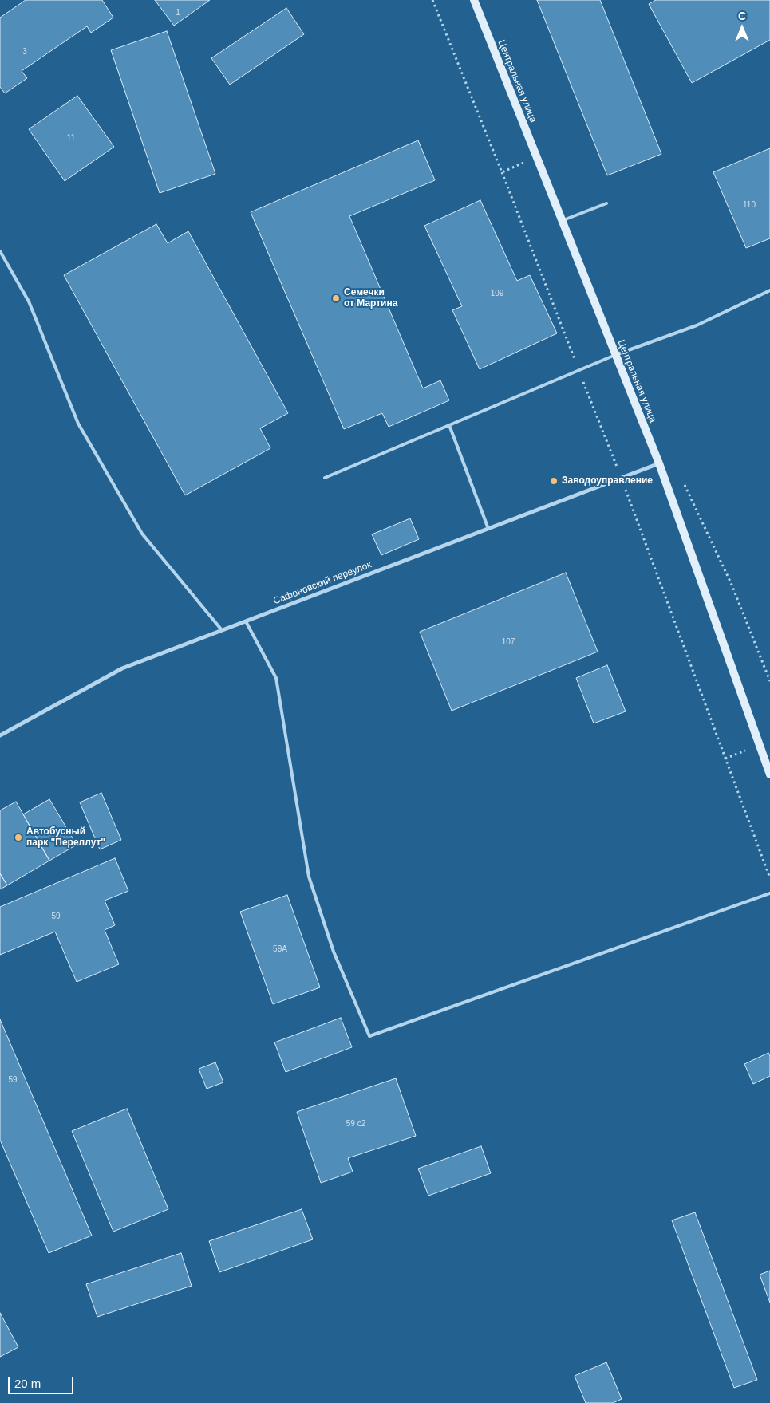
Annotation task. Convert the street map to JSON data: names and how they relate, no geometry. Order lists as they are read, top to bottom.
{
  "streets": {
    "main road": ["Центральная улица"],
    "street": ["Сафоновский переулок"]
  },
  "crossings": [
    ["Центральная улица", "Сафоновский переулок"]
  ],
  "places": ["Семечки от Мартина", "Заводоуправление", "Автобусный парк \"Переллут\""],
  "house_numbers": [
    "1",
    "3",
    "11",
    "110",
    "109",
    "107",
    "59",
    "59А",
    "59",
    "59 с2"
  ],
  "scale_bar": "20 m",
  "north": "top"
}
